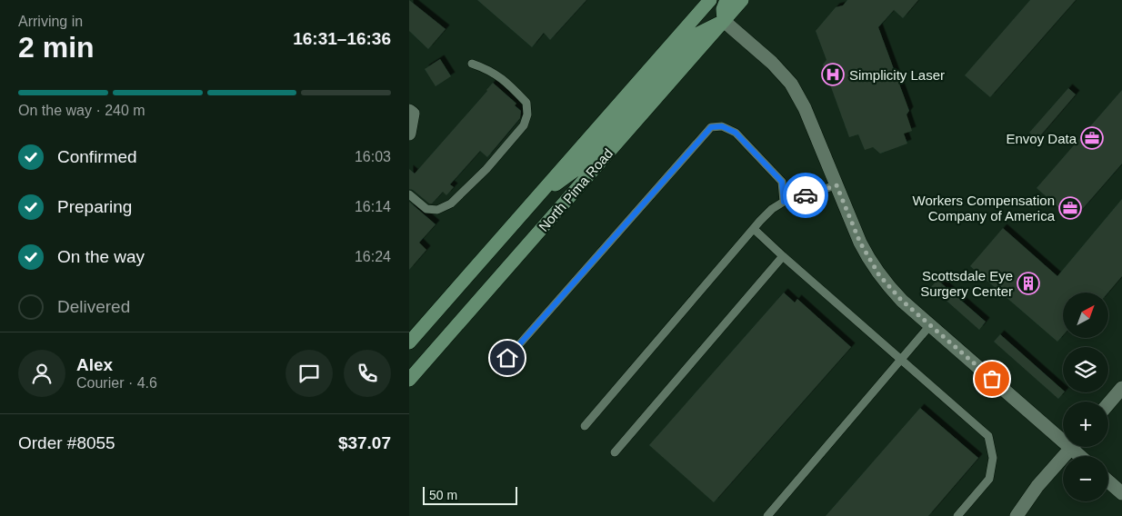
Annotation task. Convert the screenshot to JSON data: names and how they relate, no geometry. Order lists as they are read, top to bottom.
{
  "streets": {
    "main road": ["North Pima Road"]
  },
  "places": {
    "hospital": ["Simplicity Laser"],
    "office": ["Envoy Data", "Workers Compensation Company of America"],
    "building": ["Scottsdale Eye Surgery Center"]
  },
  "scale_bar": "50 m",
  "north": "top right",
  "page": {
    "heading": ["2 min", "Arriving in", "16:31–16:36"],
    "panel": [
      "Alex",
      "Courier · 4.6",
      "Order #8055",
      "$37.07"
    ],
    "bar": "On the way · 240 m",
    "list": [
      ["Confirmed", "16:03"],
      ["Preparing", "16:14"],
      ["On the way", "16:24"],
      "Delivered"
    ],
    "map_buttons": ["+", "−"],
    "scale": "50 m"
  }
}
